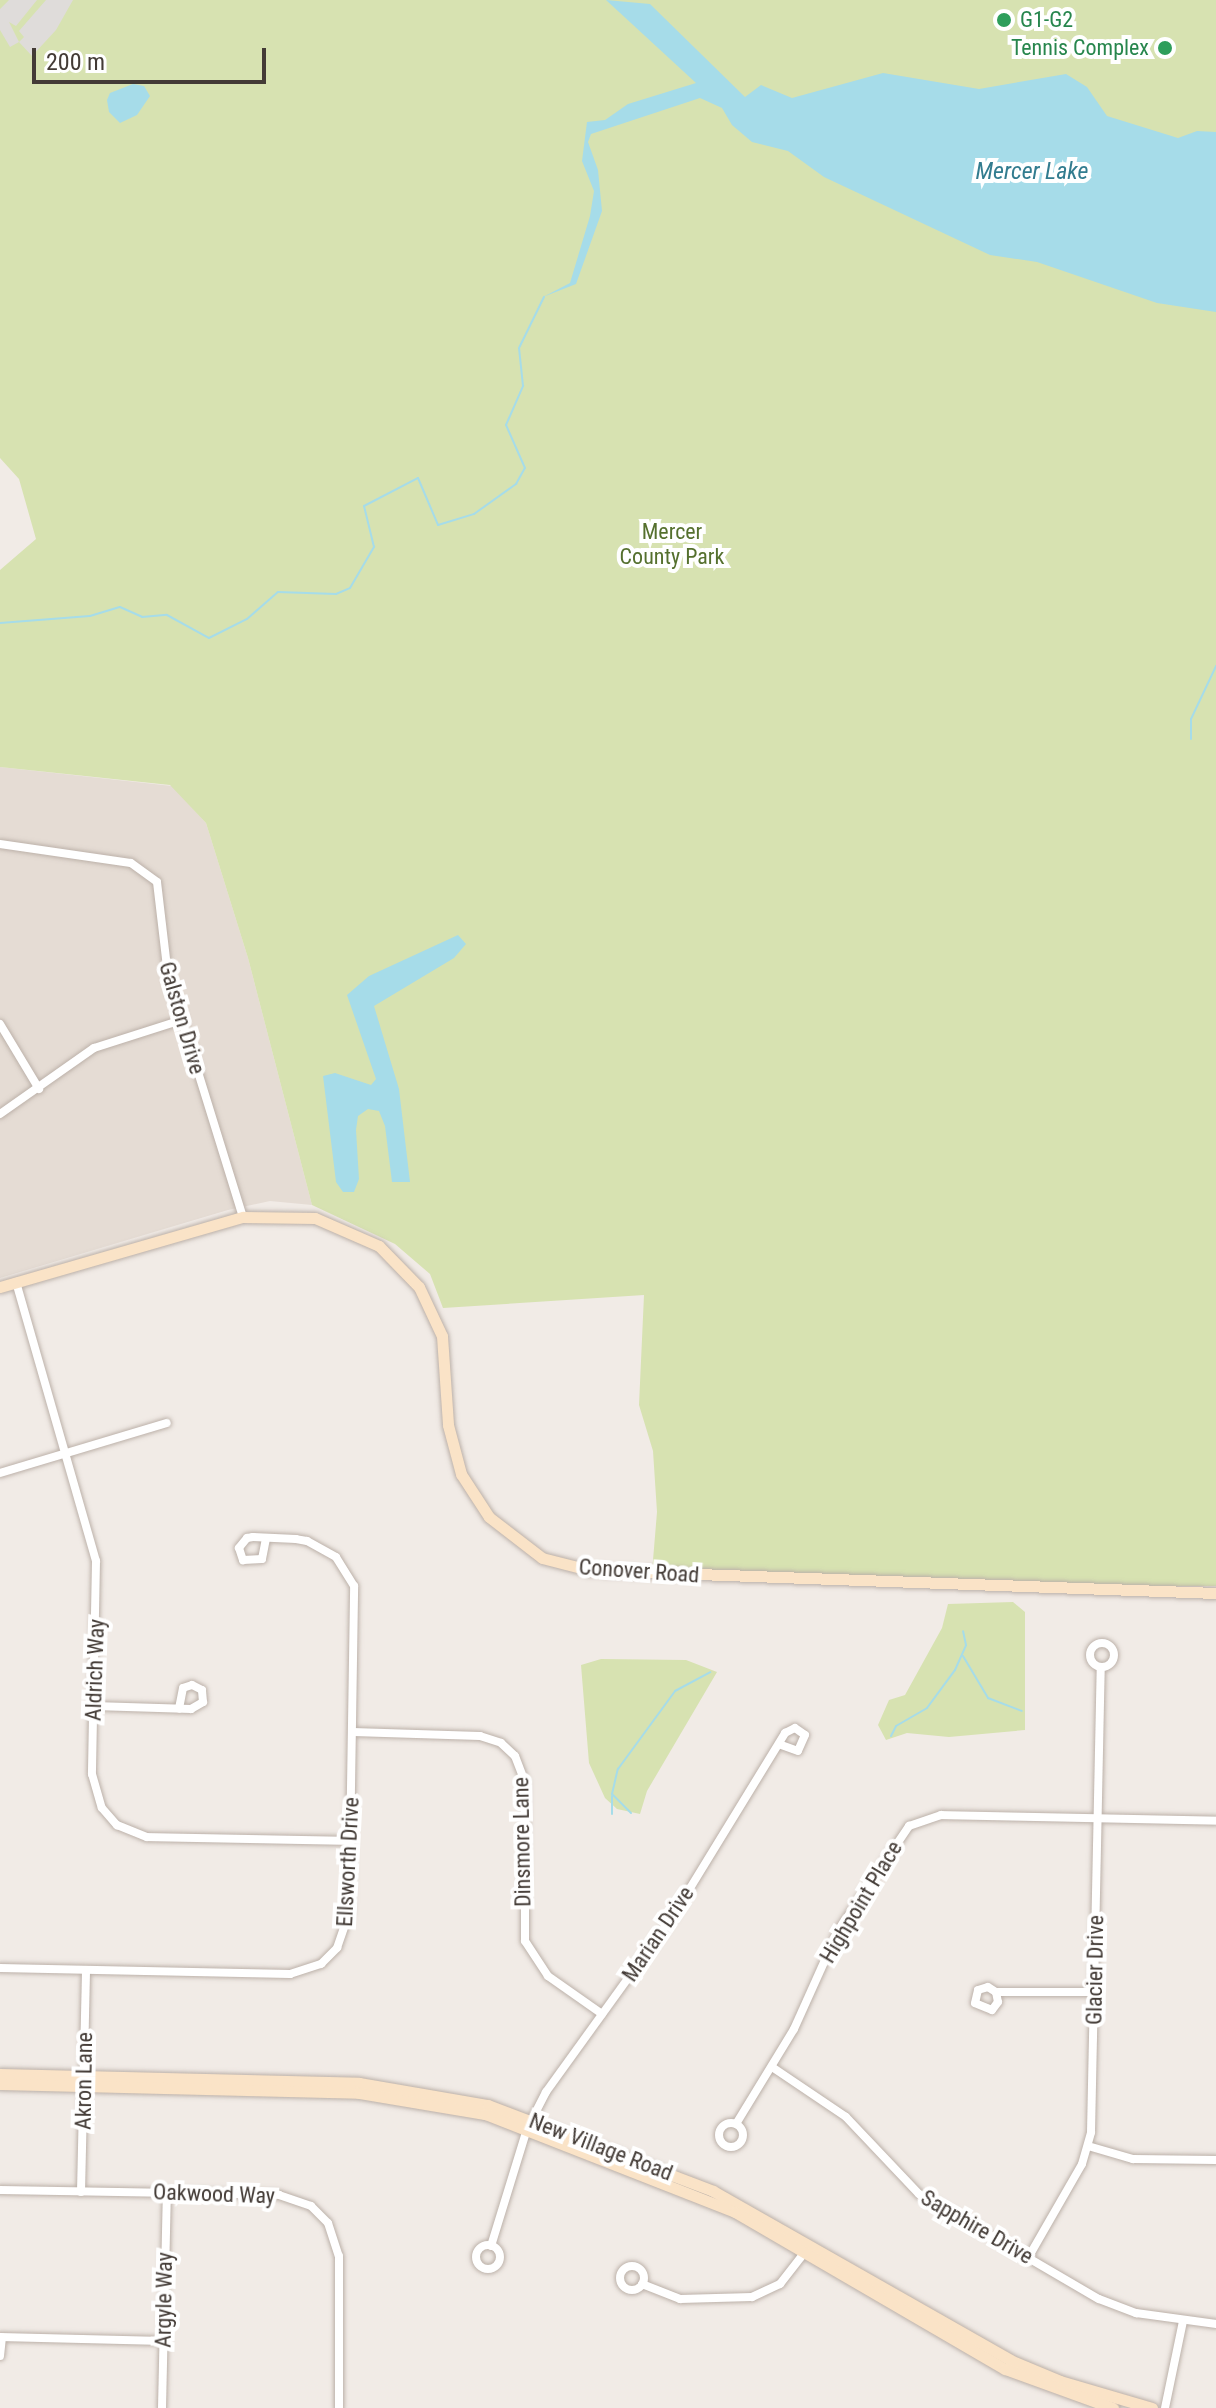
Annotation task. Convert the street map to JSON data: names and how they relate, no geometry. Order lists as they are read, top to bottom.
{
  "streets": {
    "main road": ["Conover Road", "New Village Road"],
    "street": [
      "Galston Drive",
      "Aldrich Way",
      "Dinsmore Lane",
      "Ellsworth Drive",
      "Highpoint Place",
      "Marian Drive",
      "Glacier Drive",
      "Akron Lane",
      "Oakwood Way",
      "Sapphire Drive",
      "Argyle Way"
    ]
  },
  "crossings": [
    ["Galston Drive", "Conover Road"],
    ["Conover Road", "Aldrich Way"],
    ["Aldrich Way", "Ellsworth Drive"],
    ["Dinsmore Lane", "Ellsworth Drive"],
    ["Dinsmore Lane", "Marian Drive"],
    ["Ellsworth Drive", "Akron Lane"],
    ["Highpoint Place", "Glacier Drive"],
    ["Highpoint Place", "Sapphire Drive"],
    ["Marian Drive", "New Village Road"],
    ["Glacier Drive", "Sapphire Drive"],
    ["Akron Lane", "New Village Road"],
    ["Akron Lane", "Oakwood Way"],
    ["Oakwood Way", "Argyle Way"]
  ],
  "water": ["Mercer Lake"],
  "parks": ["Mercer County Park"],
  "places": ["G1-G2", "Tennis Complex"],
  "scale_bar": "200 m"
}
